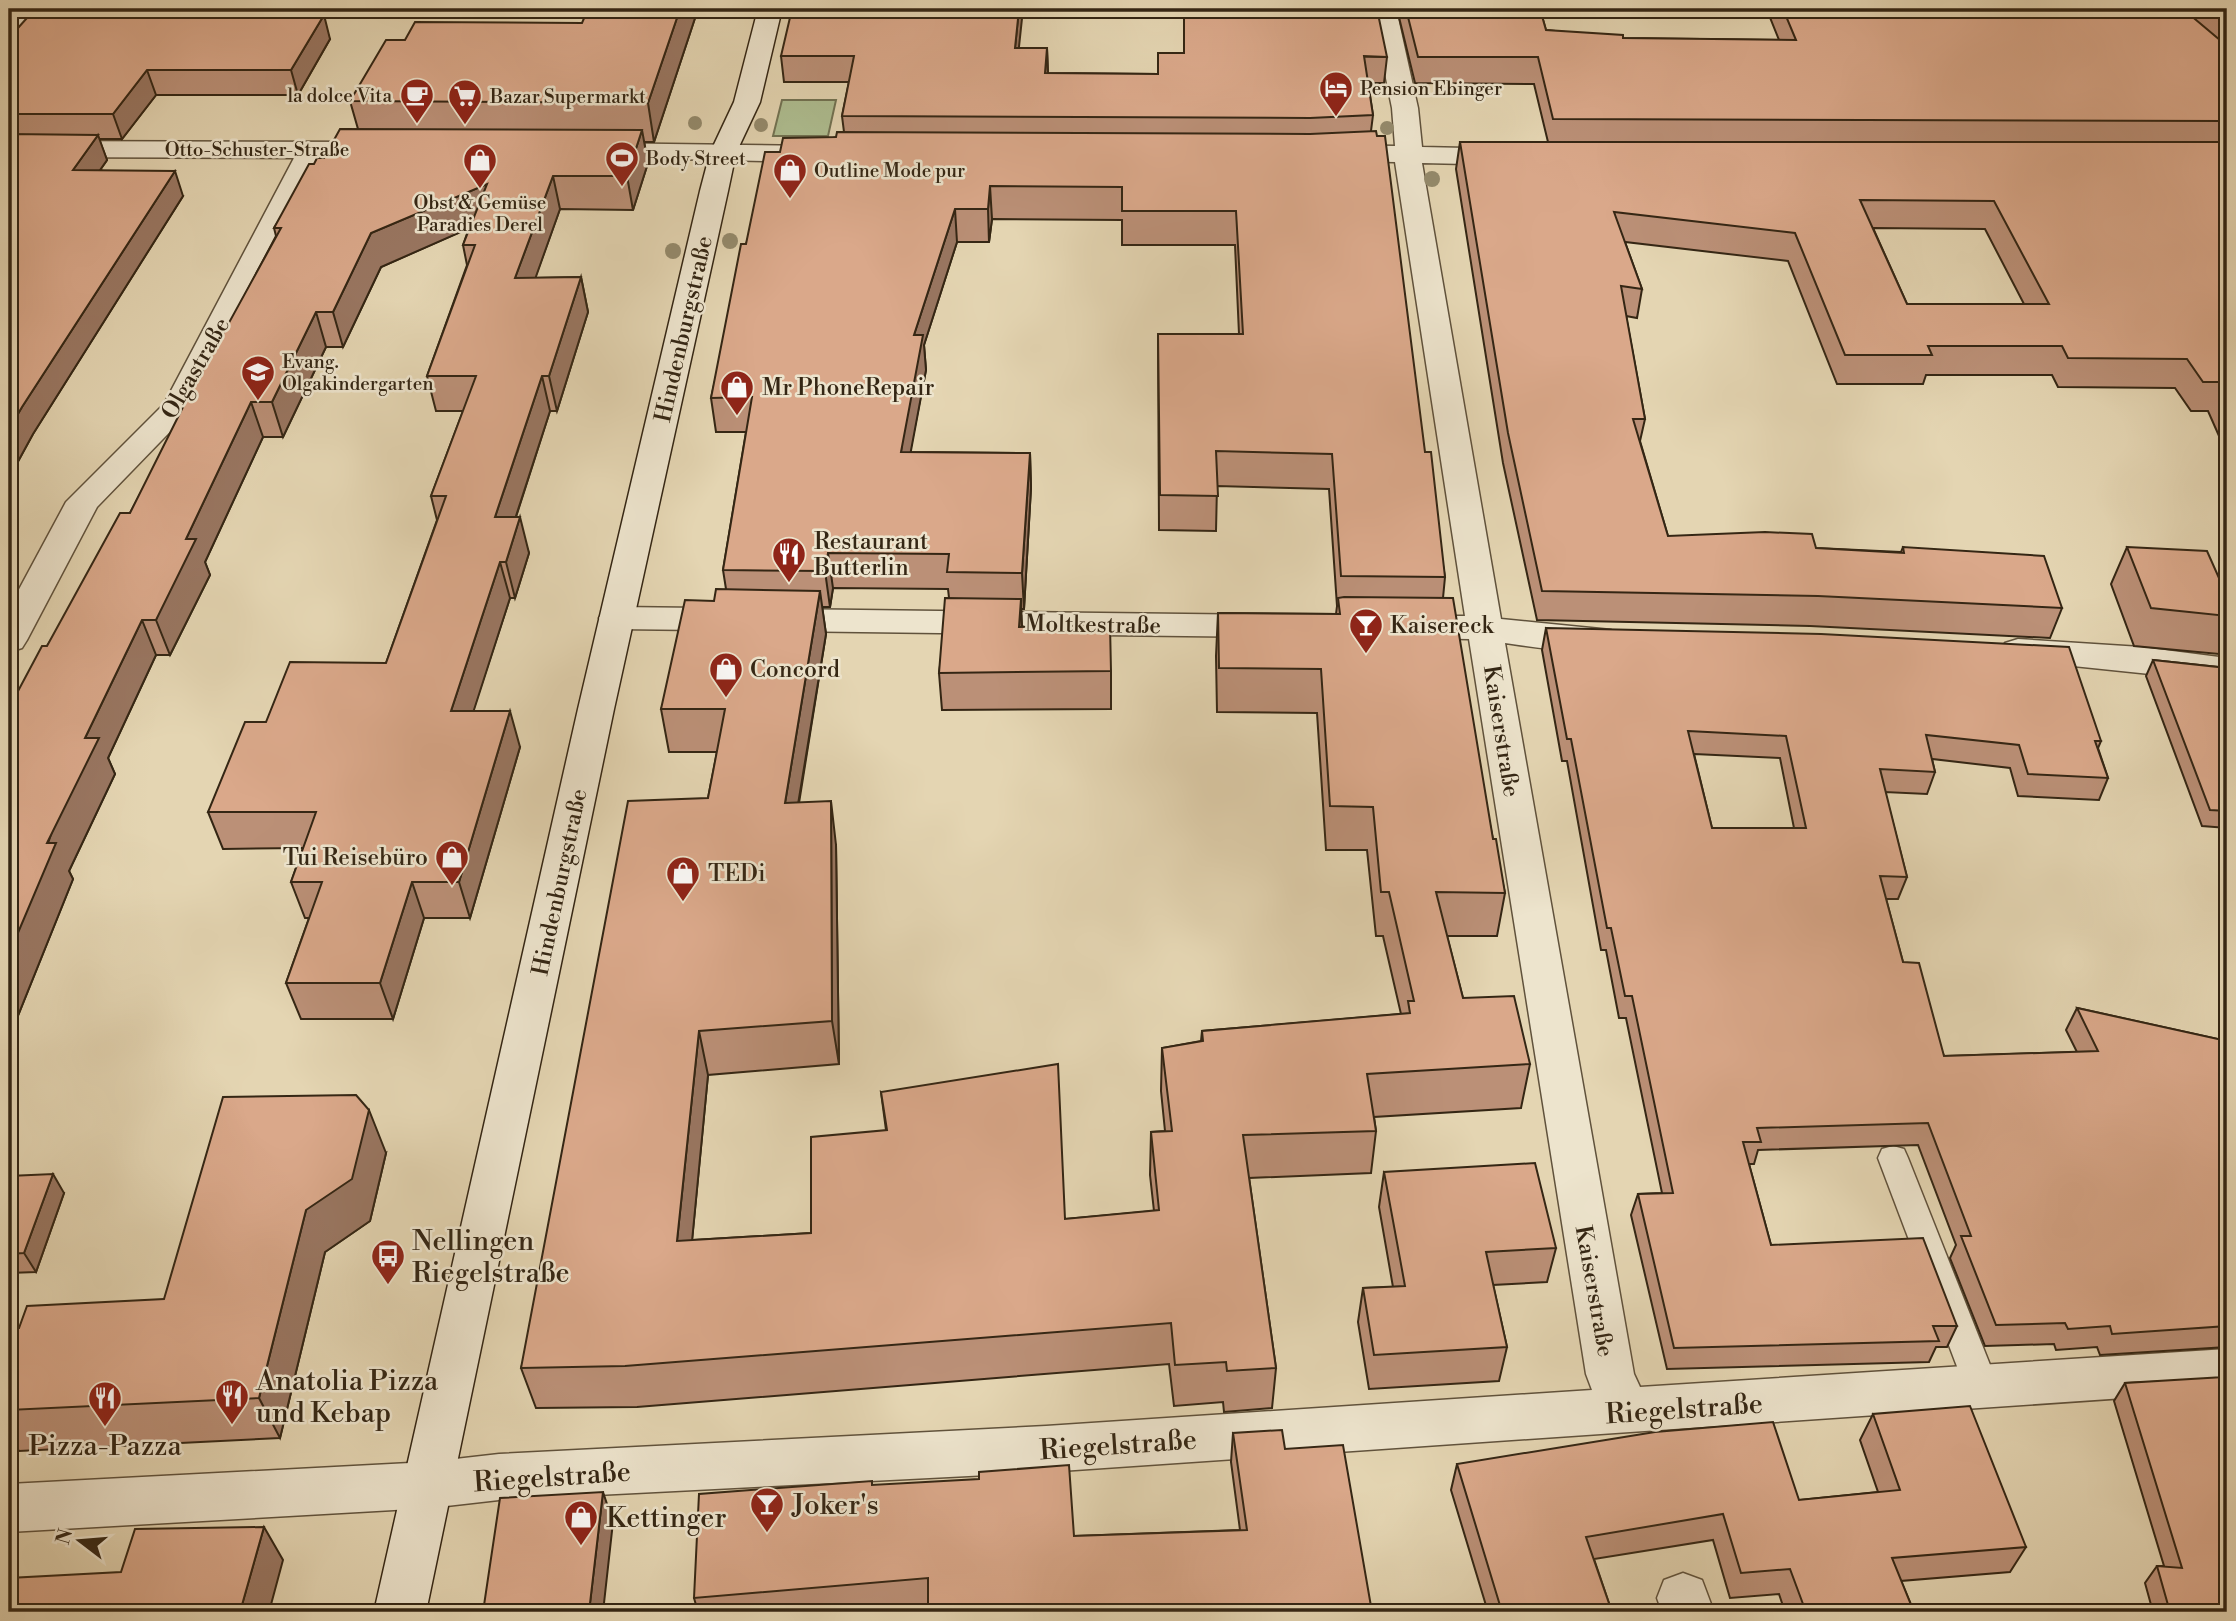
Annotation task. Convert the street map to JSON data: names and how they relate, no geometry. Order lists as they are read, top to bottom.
{
  "streets": {
    "street": [
      "Otto-Schuster-Straße",
      "Hindenburgstraße",
      "Olgastraße",
      "Moltkestraße",
      "Kaiserstraße",
      "Riegelstraße"
    ]
  },
  "crossings": [
    ["Otto-Schuster-Straße", "Olgastraße"],
    ["Hindenburgstraße", "Moltkestraße"],
    ["Hindenburgstraße", "Riegelstraße"],
    ["Kaiserstraße", "Riegelstraße"]
  ],
  "places": {
    "hotel": ["Pension Ebinger"],
    "cafe": ["la dolce Vita"],
    "supermarket": ["Bazar Supermarkt"],
    "sports": ["Body Street"],
    "shop": [
      "Obst & Gemüse Paradies Derel",
      "Outline Mode pur",
      "Mr PhoneRepair",
      "Concord",
      "Tui Reisebüro",
      "TEDi",
      "Kettinger"
    ],
    "school or university": ["Evang. Olgakindergarten"],
    "restaurant": ["Restaurant Butterlin", "Anatolia Pizza und Kebap", "Pizza-Pazza"],
    "bar": ["Kaisereck", "Joker's"],
    "bus stop": ["Nellingen Riegelstraße"]
  },
  "north": "left"
}
